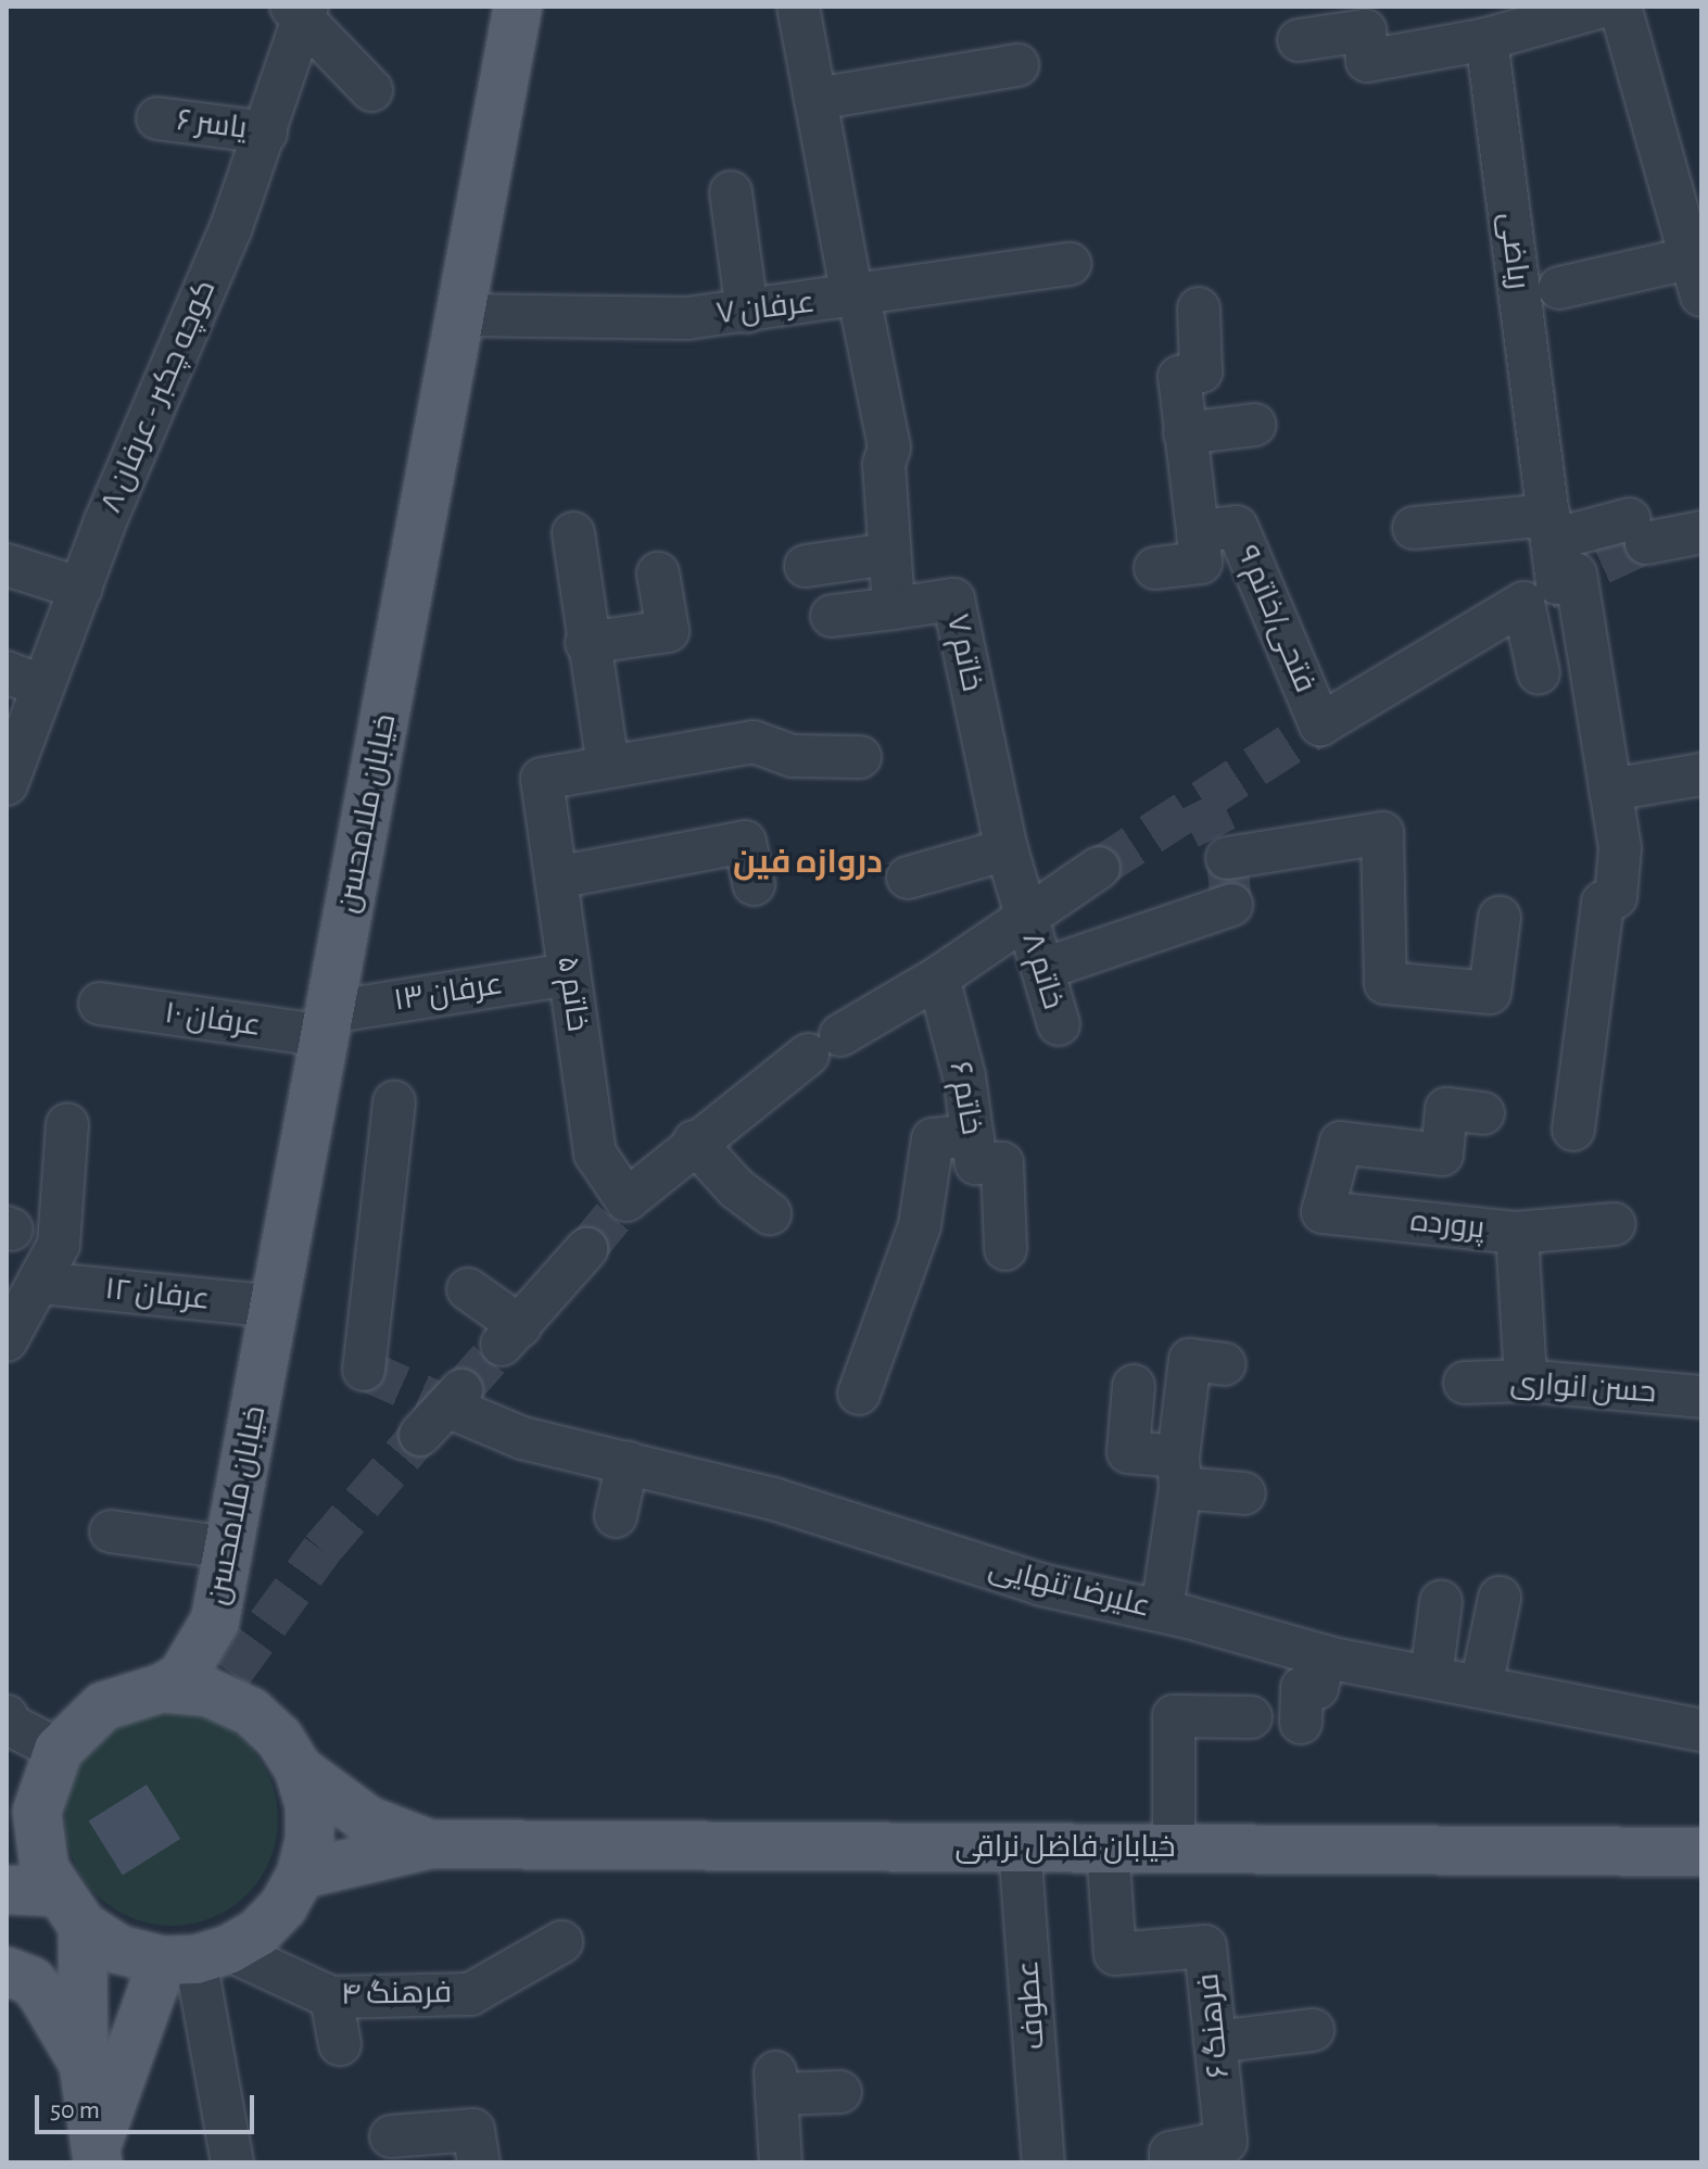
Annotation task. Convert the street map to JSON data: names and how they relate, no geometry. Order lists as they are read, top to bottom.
{
  "streets": {
    "main road": ["خیابان ملامحسن", "خیابان فاضل نراقی"],
    "street": [
      "یاسر ۶",
      "ریاضی",
      "عرفان ۷",
      "کوچه چکبر - عرفان ۸",
      "فتحی/خاتم ۹",
      "خاتم ۷",
      "خاتم ۸",
      "عرفان ۱۳",
      "خاتم ۵",
      "عرفان ۱۰",
      "خاتم ۶",
      "پرورده",
      "عرفان ۱۲",
      "حسن انواری",
      "علیرضا تنهایی",
      "فرهنگ ۴",
      "عطوف",
      "فرهنگ ۶"
    ]
  },
  "crossings": [
    ["یاسر ۶", "کوچه چکبر - عرفان ۸"],
    ["ریاضی", "فتحی/خاتم ۹"],
    ["عرفان ۷", "خاتم ۷"],
    ["عرفان ۷", "خیابان ملامحسن"],
    ["خاتم ۷", "خاتم ۸"],
    ["خیابان ملامحسن", "عرفان ۱۳"],
    ["خیابان ملامحسن", "عرفان ۱۰"],
    ["خیابان ملامحسن", "عرفان ۱۲"],
    ["عرفان ۱۳", "خاتم ۵"],
    ["عرفان ۱۳", "عرفان ۱۰"],
    ["خیابان فاضل نراقی", "عطوف"],
    ["خیابان فاضل نراقی", "فرهنگ ۶"]
  ],
  "districts": ["دروازه فین"],
  "scale_bar": "50 m"
}
